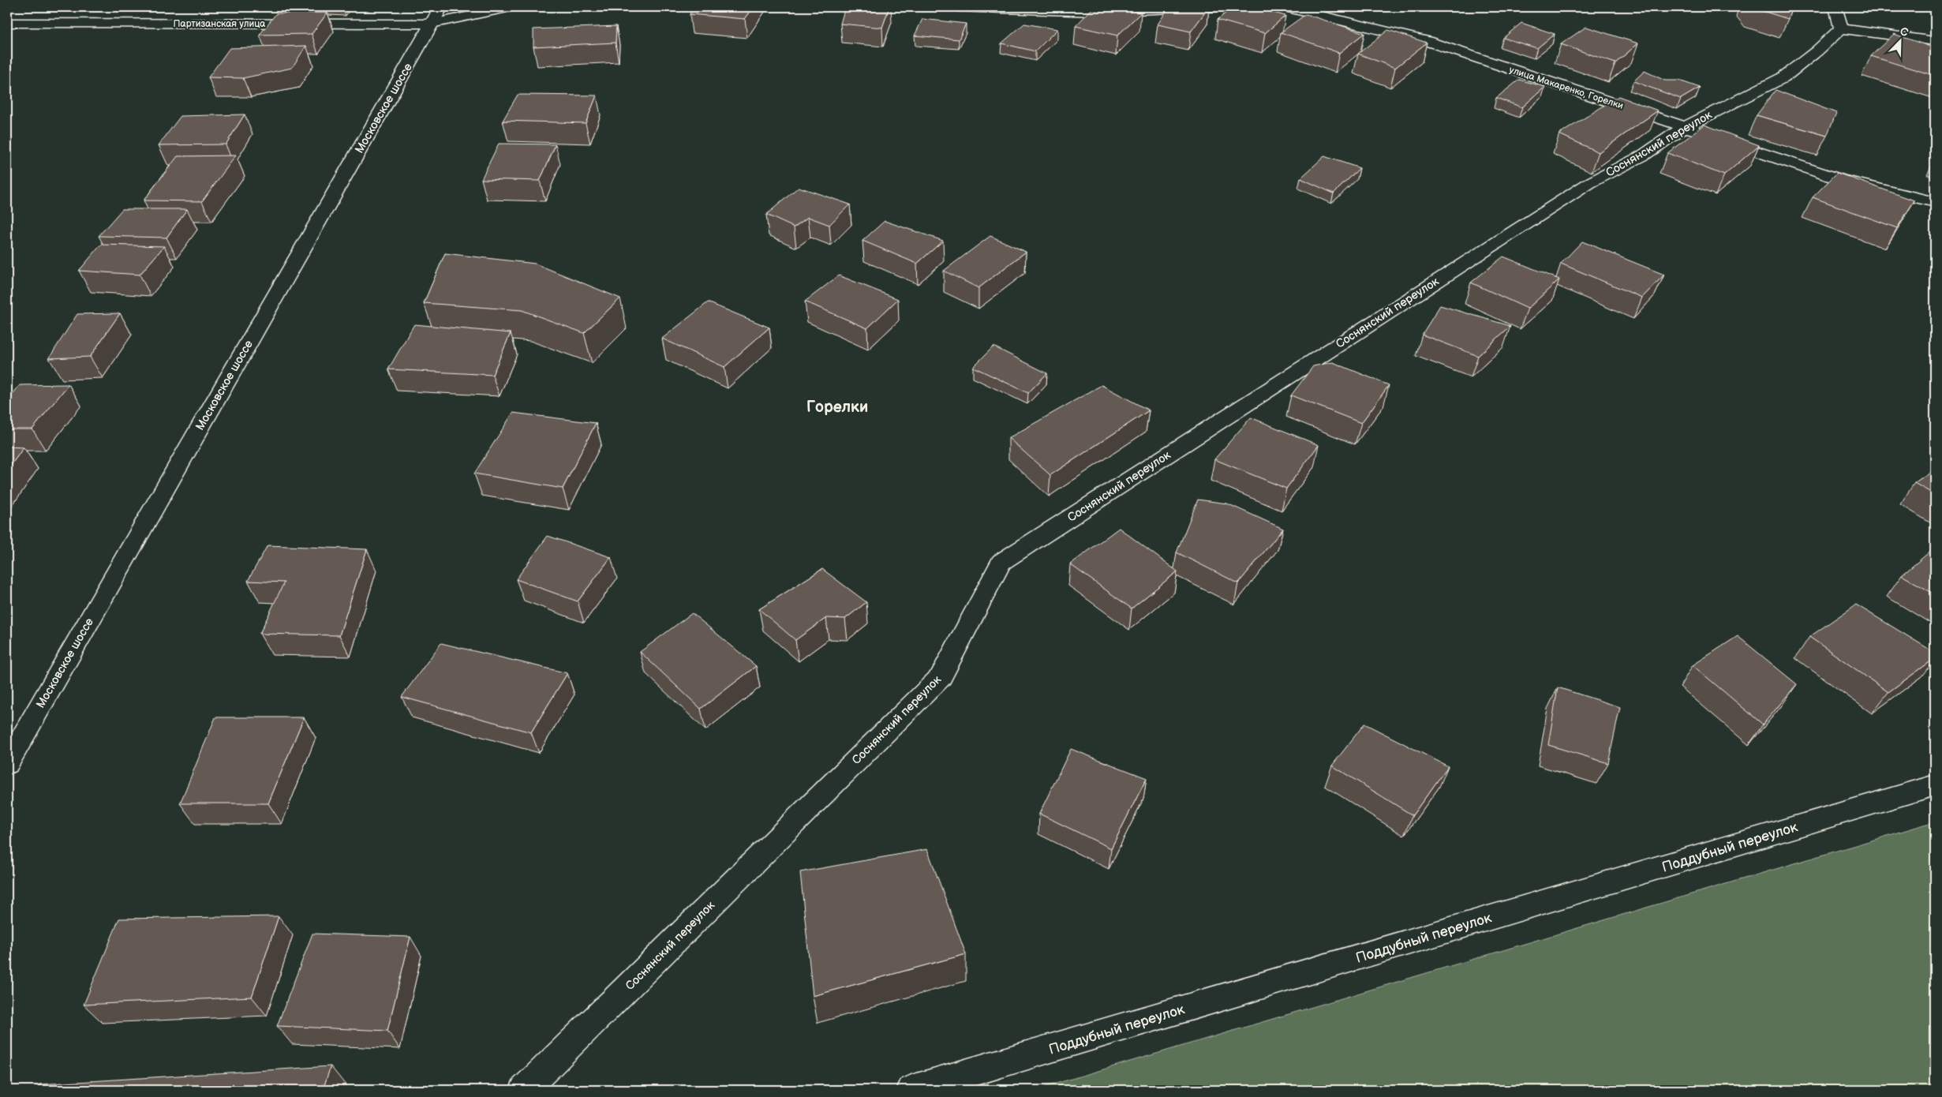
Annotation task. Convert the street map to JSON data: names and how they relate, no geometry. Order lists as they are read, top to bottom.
{
  "streets": {
    "street": [
      "Партизанская улица",
      "улица Макаренко, Горелки",
      "Московское шоссе",
      "Соснянский переулок",
      "Поддубный переулок"
    ]
  },
  "crossings": [
    ["Партизанская улица", "Московское шоссе"],
    ["улица Макаренко, Горелки", "Соснянский переулок"]
  ],
  "districts": ["Горелки"],
  "north": "top right"
}
